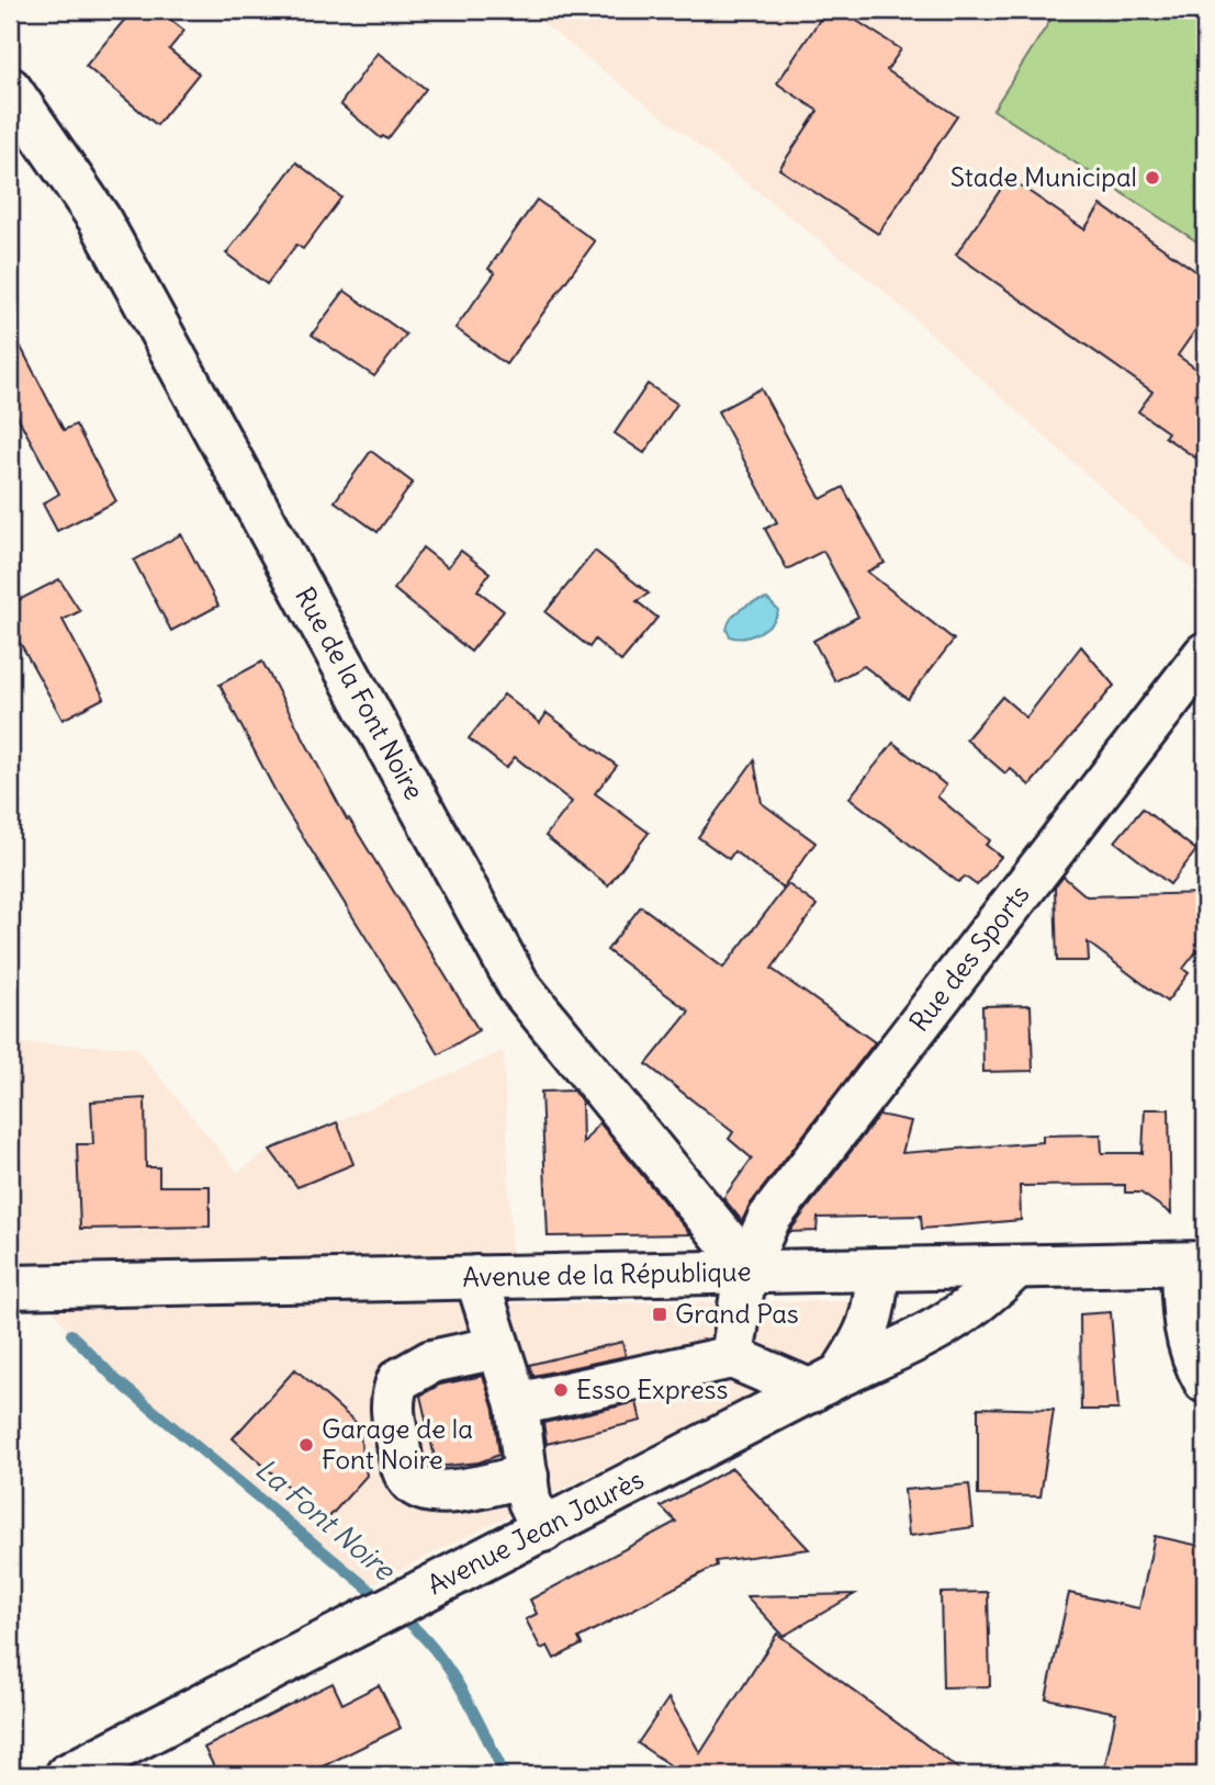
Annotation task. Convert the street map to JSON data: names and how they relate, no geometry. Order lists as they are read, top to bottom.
{
  "streets": {
    "main road": [
      "Rue de la Font Noire",
      "Rue des Sports",
      "Avenue de la République",
      "Avenue Jean Jaurès"
    ]
  },
  "crossings": [
    ["Rue de la Font Noire", "Rue des Sports"],
    ["Rue de la Font Noire", "Avenue de la République"],
    ["Rue des Sports", "Avenue de la République"],
    ["Avenue de la République", "Avenue Jean Jaurès"]
  ],
  "water": ["La Font Noire"],
  "places": {
    "other": ["Stade Municipal", "Esso Express", "Garage de la Font Noire"],
    "transit": ["Grand Pas"]
  }
}
